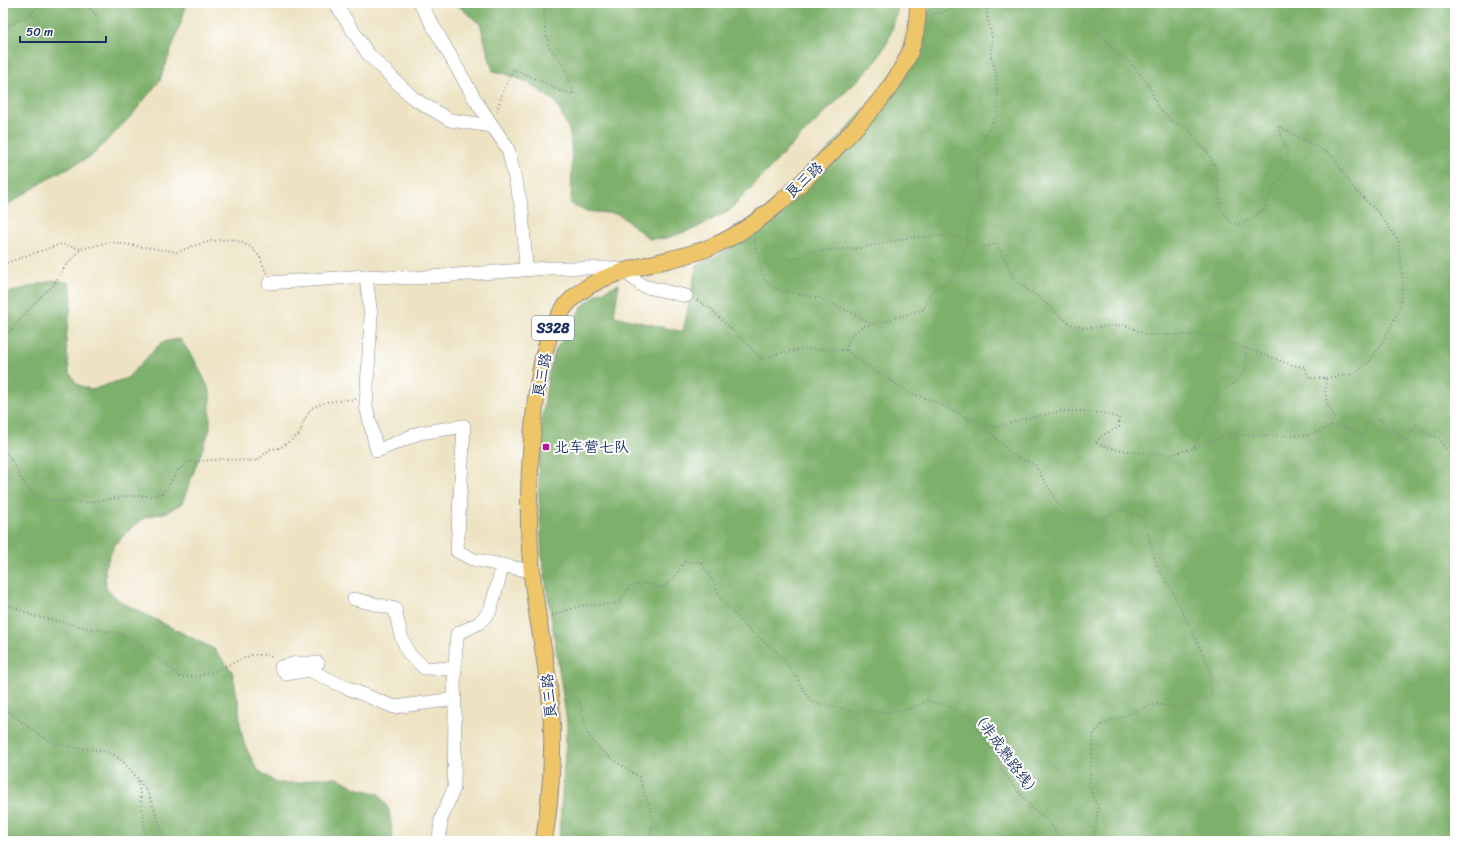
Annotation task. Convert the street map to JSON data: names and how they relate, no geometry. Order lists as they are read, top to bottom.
{
  "streets": {
    "main road": ["良三路", "S328"],
    "path": ["（非成熟路线）"]
  },
  "crossings": [
    ["良三路", "（非成熟路线）"]
  ],
  "places": {
    "transit": ["北车营七队"]
  },
  "scale_bar": "50 m"
}
